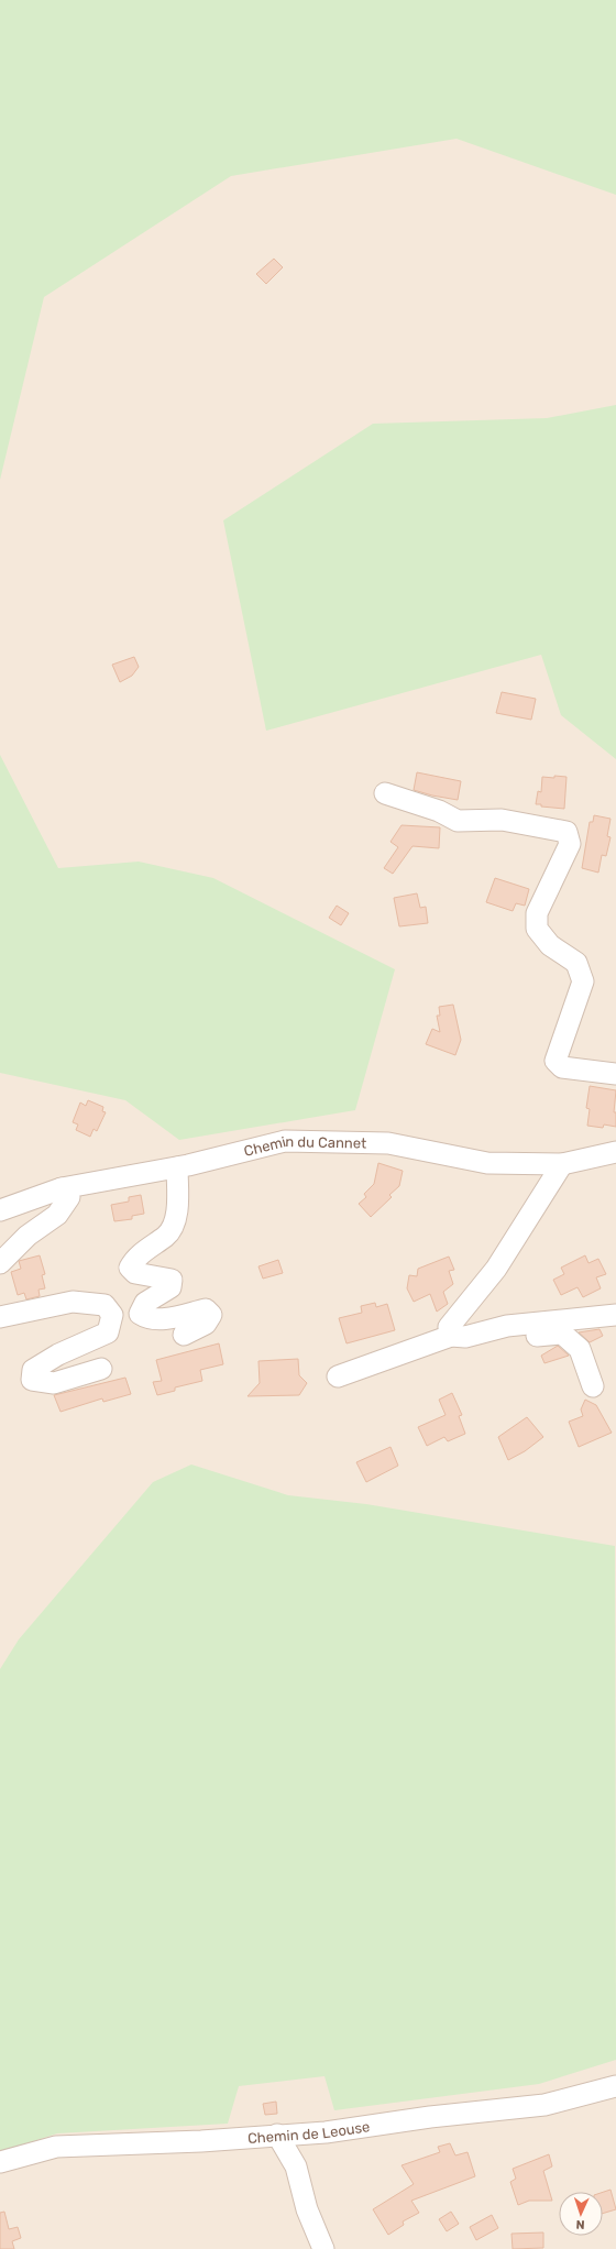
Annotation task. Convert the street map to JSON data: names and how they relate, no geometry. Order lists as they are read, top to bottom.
{
  "streets": {
    "street": ["Chemin du Cannet", "Chemin de Leouse"]
  },
  "north": "bottom"
}
